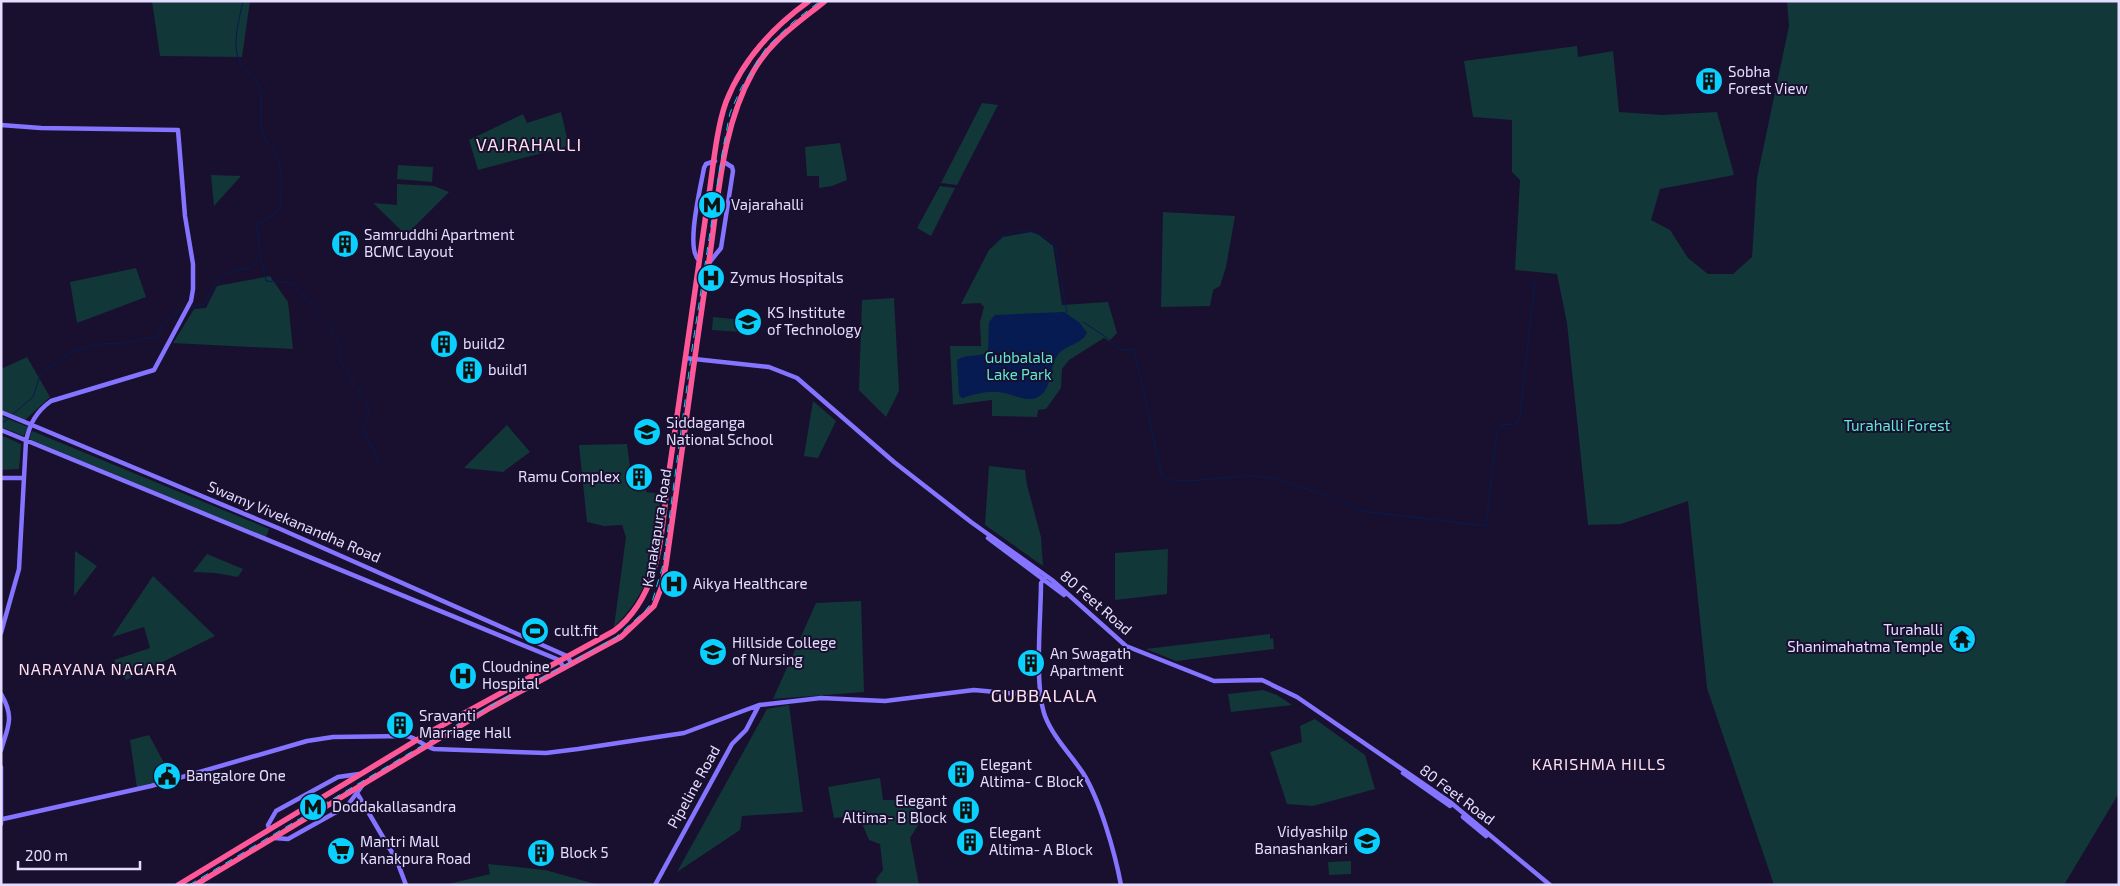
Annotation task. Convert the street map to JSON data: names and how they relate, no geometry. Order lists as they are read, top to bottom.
{
  "streets": {
    "highway": ["Kanakapura Road"],
    "main road": ["Swamy Vivekanandha Road", "80 Feet Road", "Pipeline Road"]
  },
  "crossings": [
    ["Swamy Vivekanandha Road", "Kanakapura Road"],
    ["Kanakapura Road", "80 Feet Road"]
  ],
  "districts": [
    "VAJRAHALLI",
    "NARAYANA NAGARA",
    "GUBBALALA",
    "KARISHMA HILLS"
  ],
  "parks": ["Gubbalala Lake Park", "Turahalli Forest"],
  "places": {
    "building": [
      "Sobha Forest View",
      "Samruddhi Apartment BCMC Layout",
      "build2",
      "build1",
      "Ramu Complex",
      "An Swagath Apartment",
      "Sravanti Marriage Hall",
      "Elegant Altima- C Block",
      "Elegant Altima- B Block",
      "Elegant Altima- A Block",
      "Block 5"
    ],
    "metro station": ["Vajarahalli", "Doddakallasandra"],
    "hospital": ["Zymus Hospitals", "Aikya Healthcare", "Cloudnine Hospital"],
    "school or university": [
      "KS Institute of Technology",
      "Siddaganga National School",
      "Hillside College of Nursing",
      "Vidyashilp Banashankari"
    ],
    "sports": ["cult.fit"],
    "temple": ["Turahalli Shanimahatma Temple"],
    "public building": ["Bangalore One"],
    "supermarket": ["Mantri Mall Kanakpura Road"]
  },
  "scale_bar": "200 m"
}
